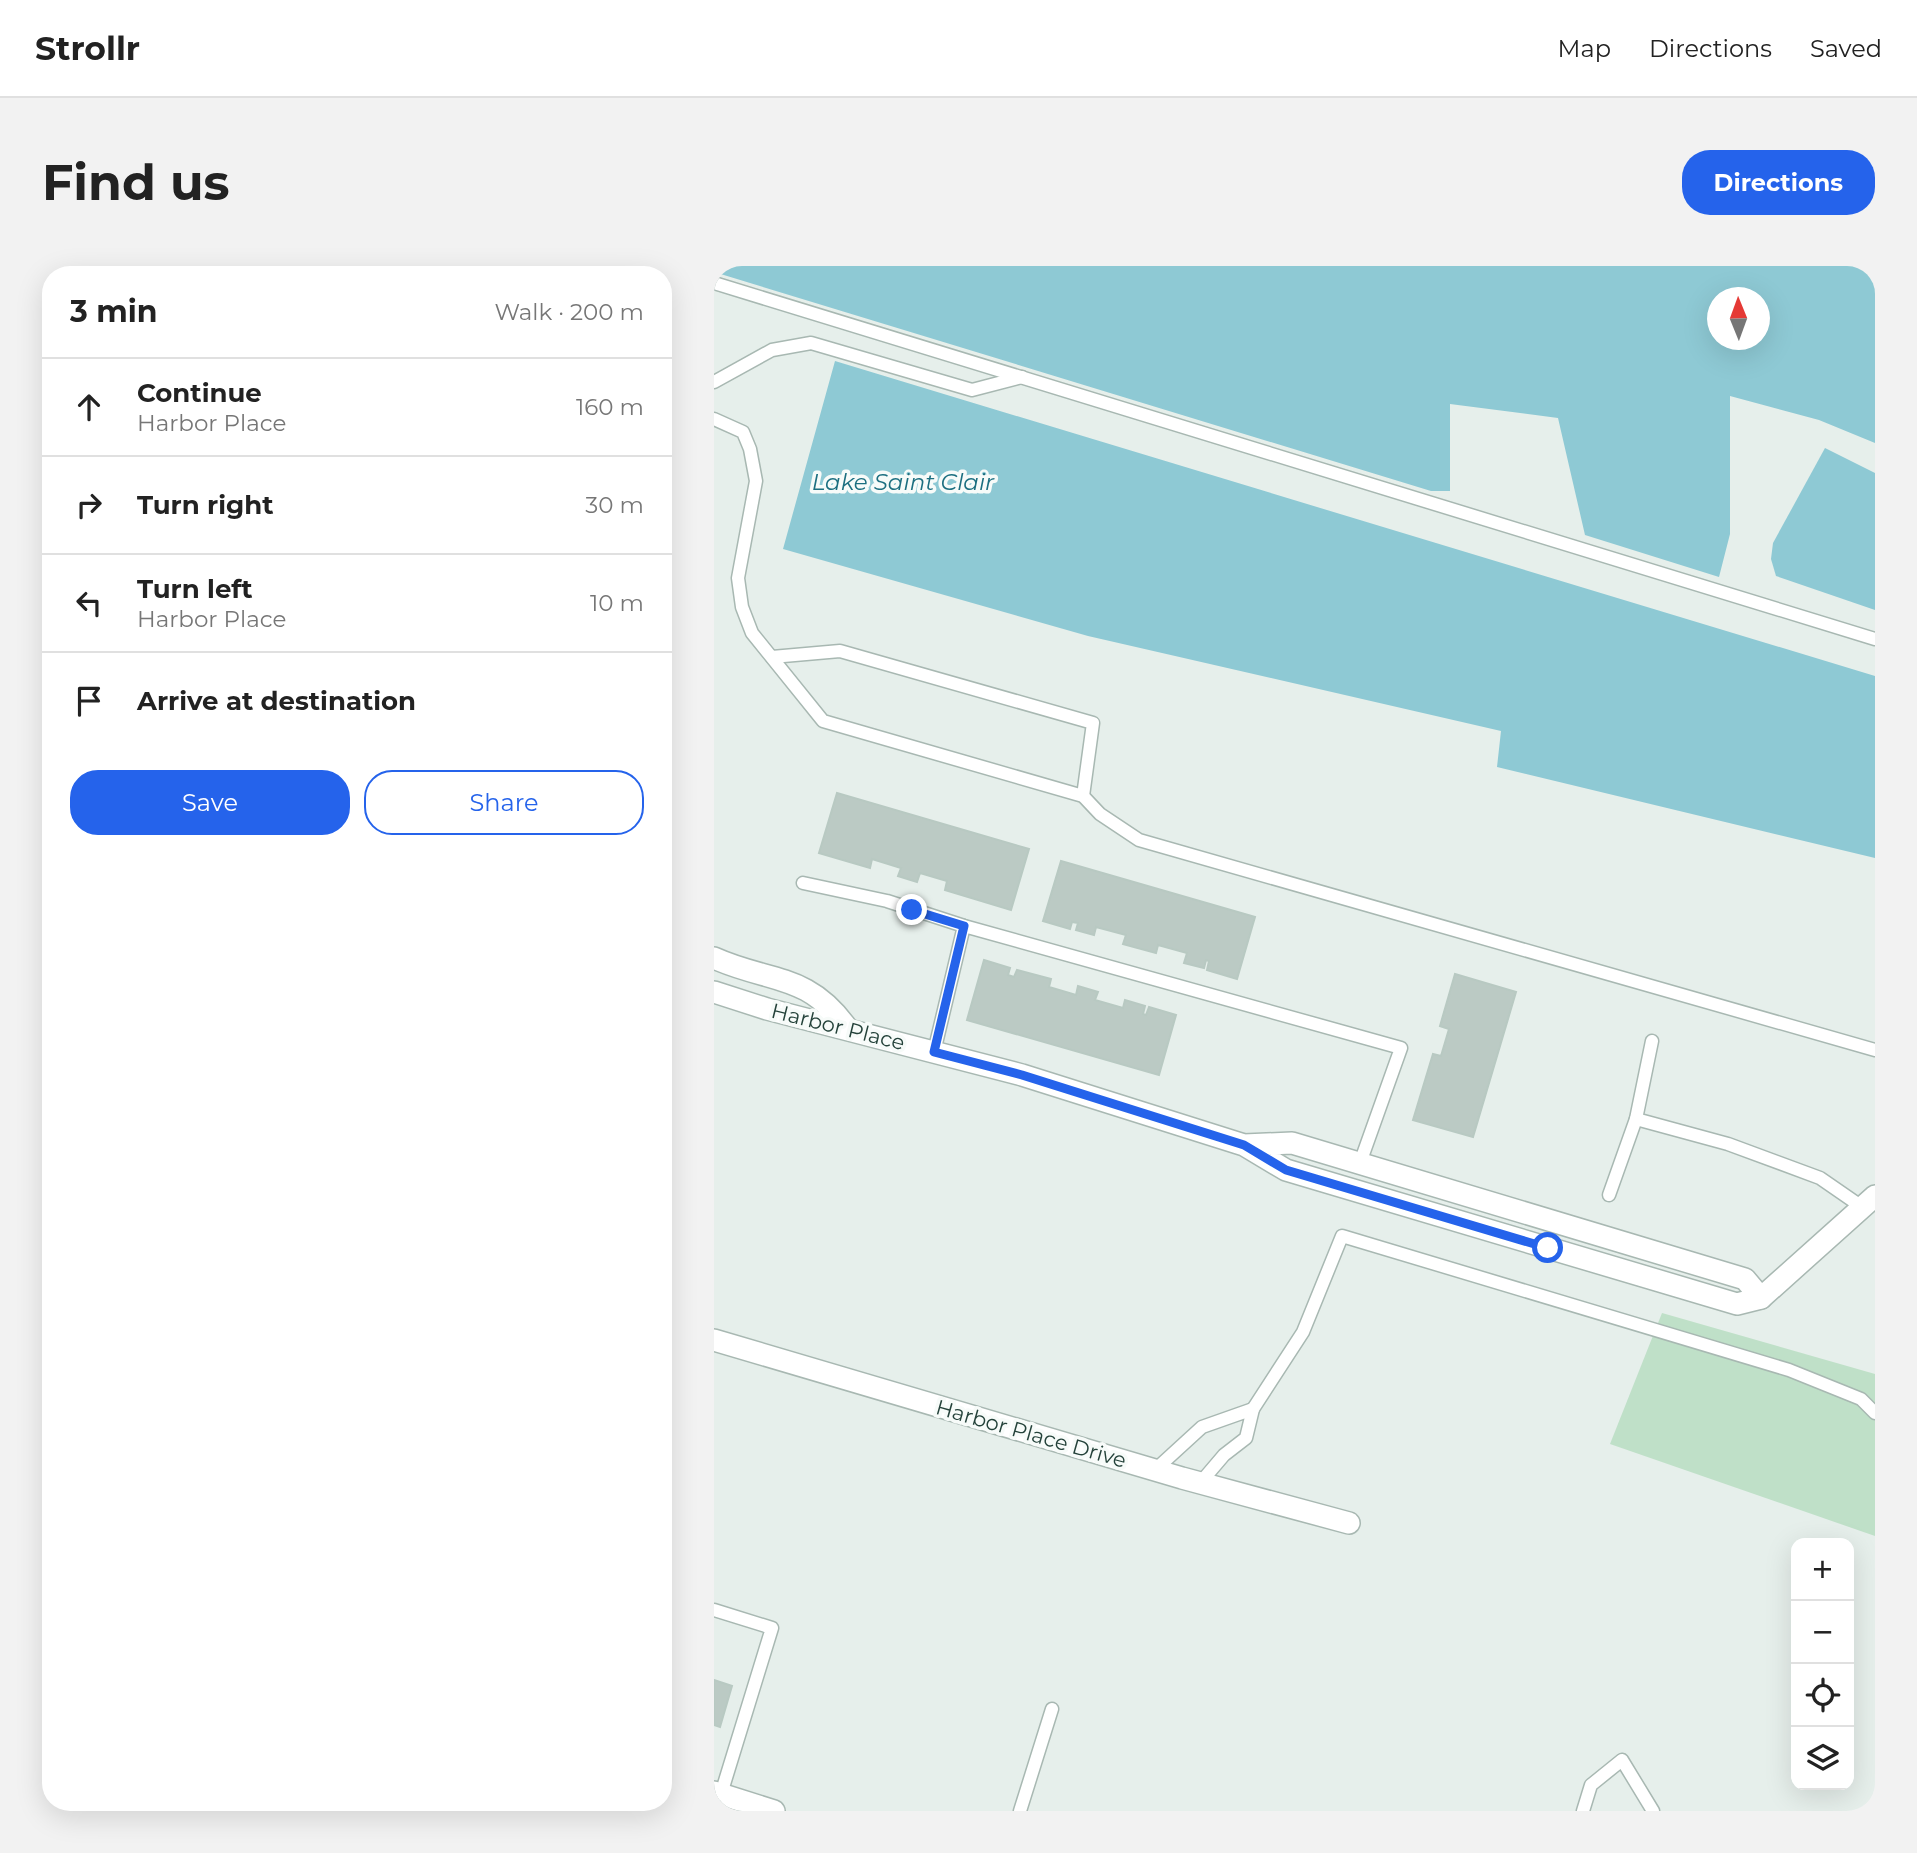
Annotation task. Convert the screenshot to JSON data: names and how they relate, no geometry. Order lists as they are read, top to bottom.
{
  "streets": {
    "street": ["Harbor Place", "Harbor Place Drive"]
  },
  "water": ["Lake Saint Clair"],
  "north": "top",
  "page": {
    "header": "Strollr",
    "nav": ["Map", "Directions", "Saved"],
    "buttons": [
      "Directions",
      ["Save", "Share"]
    ],
    "title": "Find us",
    "heading": ["3 min", "Walk · 200 m"],
    "list": [
      ["Continue", "Harbor Place", "160 m"],
      ["Turn right", "30 m"],
      ["Turn left", "Harbor Place", "10 m"],
      "Arrive at destination"
    ],
    "map_buttons": ["+", "−"]
  }
}
